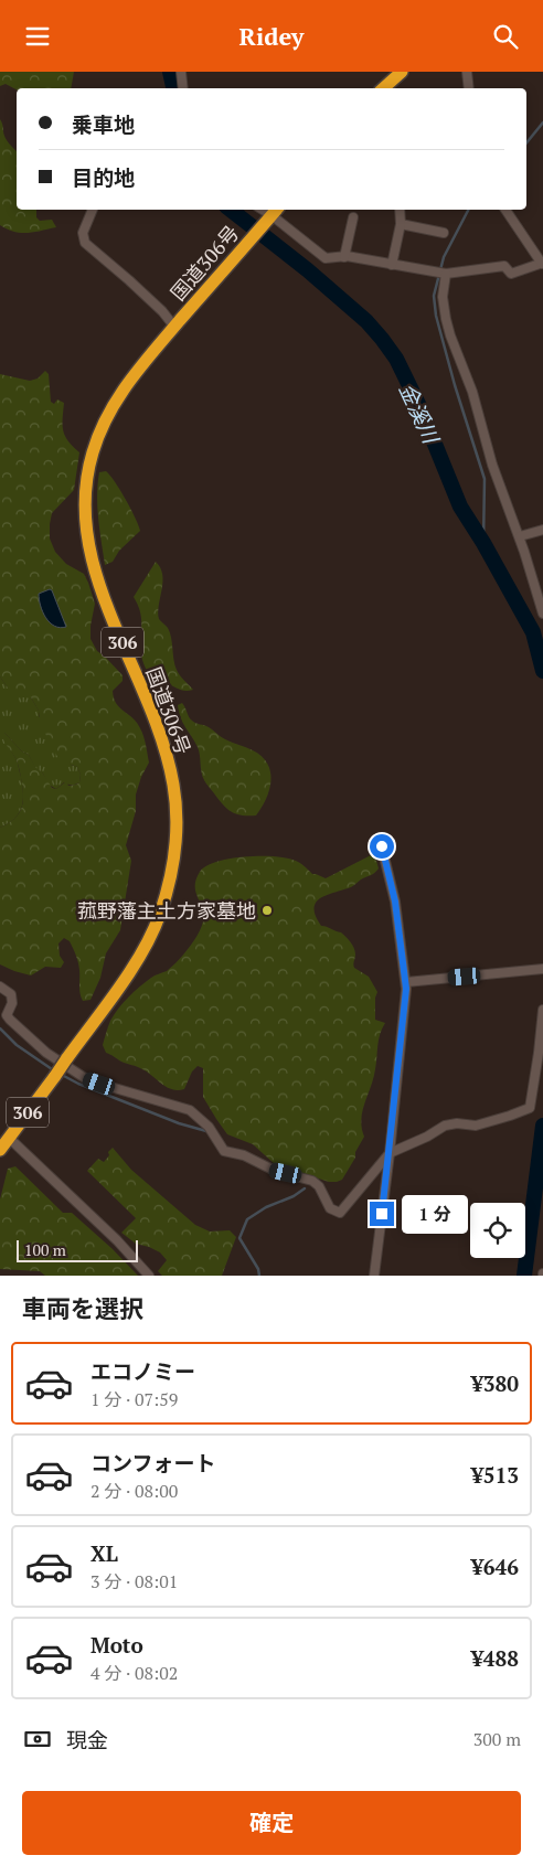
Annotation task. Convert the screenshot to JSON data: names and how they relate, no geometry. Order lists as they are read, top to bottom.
{
  "streets": {
    "highway": ["国道306号", "306"]
  },
  "water": ["金溪川"],
  "places": ["菰野藩主土方家墓地"],
  "scale_bar": "100 m",
  "page": {
    "header": "Ridey",
    "banner": ["乗車地", "目的地"],
    "bubble": "1 分",
    "scale": "100 m",
    "heading": "車両を選択",
    "list": [
      {
        "name": "エコノミー",
        "note": "1 分 · 07:59",
        "value": "¥380"
      },
      {
        "name": "コンフォート",
        "note": "2 分 · 08:00",
        "value": "¥513"
      },
      {
        "name": "XL",
        "note": "3 分 · 08:01",
        "value": "¥646"
      },
      {
        "name": "Moto",
        "note": "4 分 · 08:02",
        "value": "¥488"
      }
    ],
    "pay": ["現金", "300 m"],
    "buttons": "確定"
  }
}
